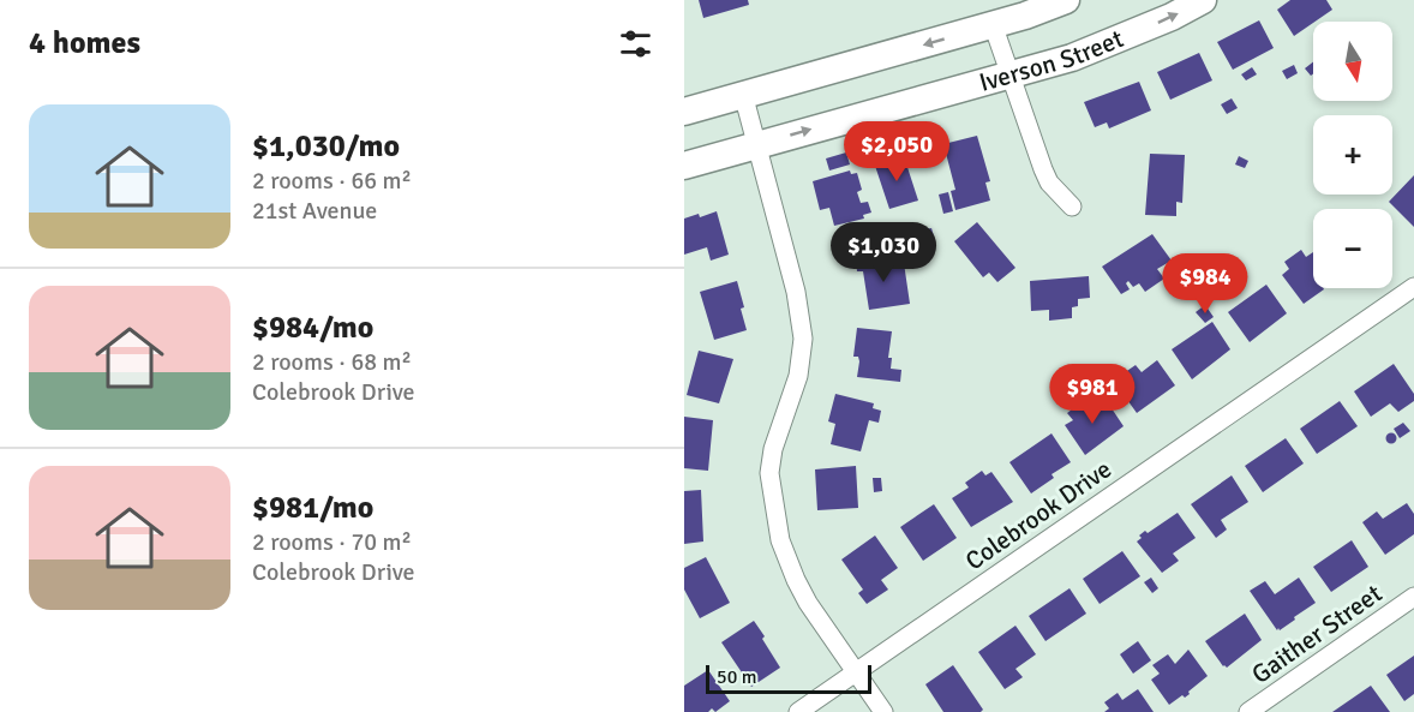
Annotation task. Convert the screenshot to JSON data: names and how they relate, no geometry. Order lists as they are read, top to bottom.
{
  "streets": {
    "main road": ["Iverson Street"],
    "street": ["Colebrook Drive", "Gaither Street"]
  },
  "scale_bar": "50 m",
  "north": "bottom",
  "page": {
    "heading": "4 homes",
    "map_buttons": ["+", "−"],
    "list": [
      {
        "name": "$1,030/mo",
        "note": "2 rooms · 66 m² · 21st Avenue"
      },
      {
        "name": "$984/mo",
        "note": "2 rooms · 68 m² · Colebrook Drive"
      },
      {
        "name": "$981/mo",
        "note": "2 rooms · 70 m² · Colebrook Drive"
      }
    ],
    "price": [
      "$2,050",
      "$1,030",
      "$984",
      "$981"
    ],
    "scale": "50 m"
  }
}
